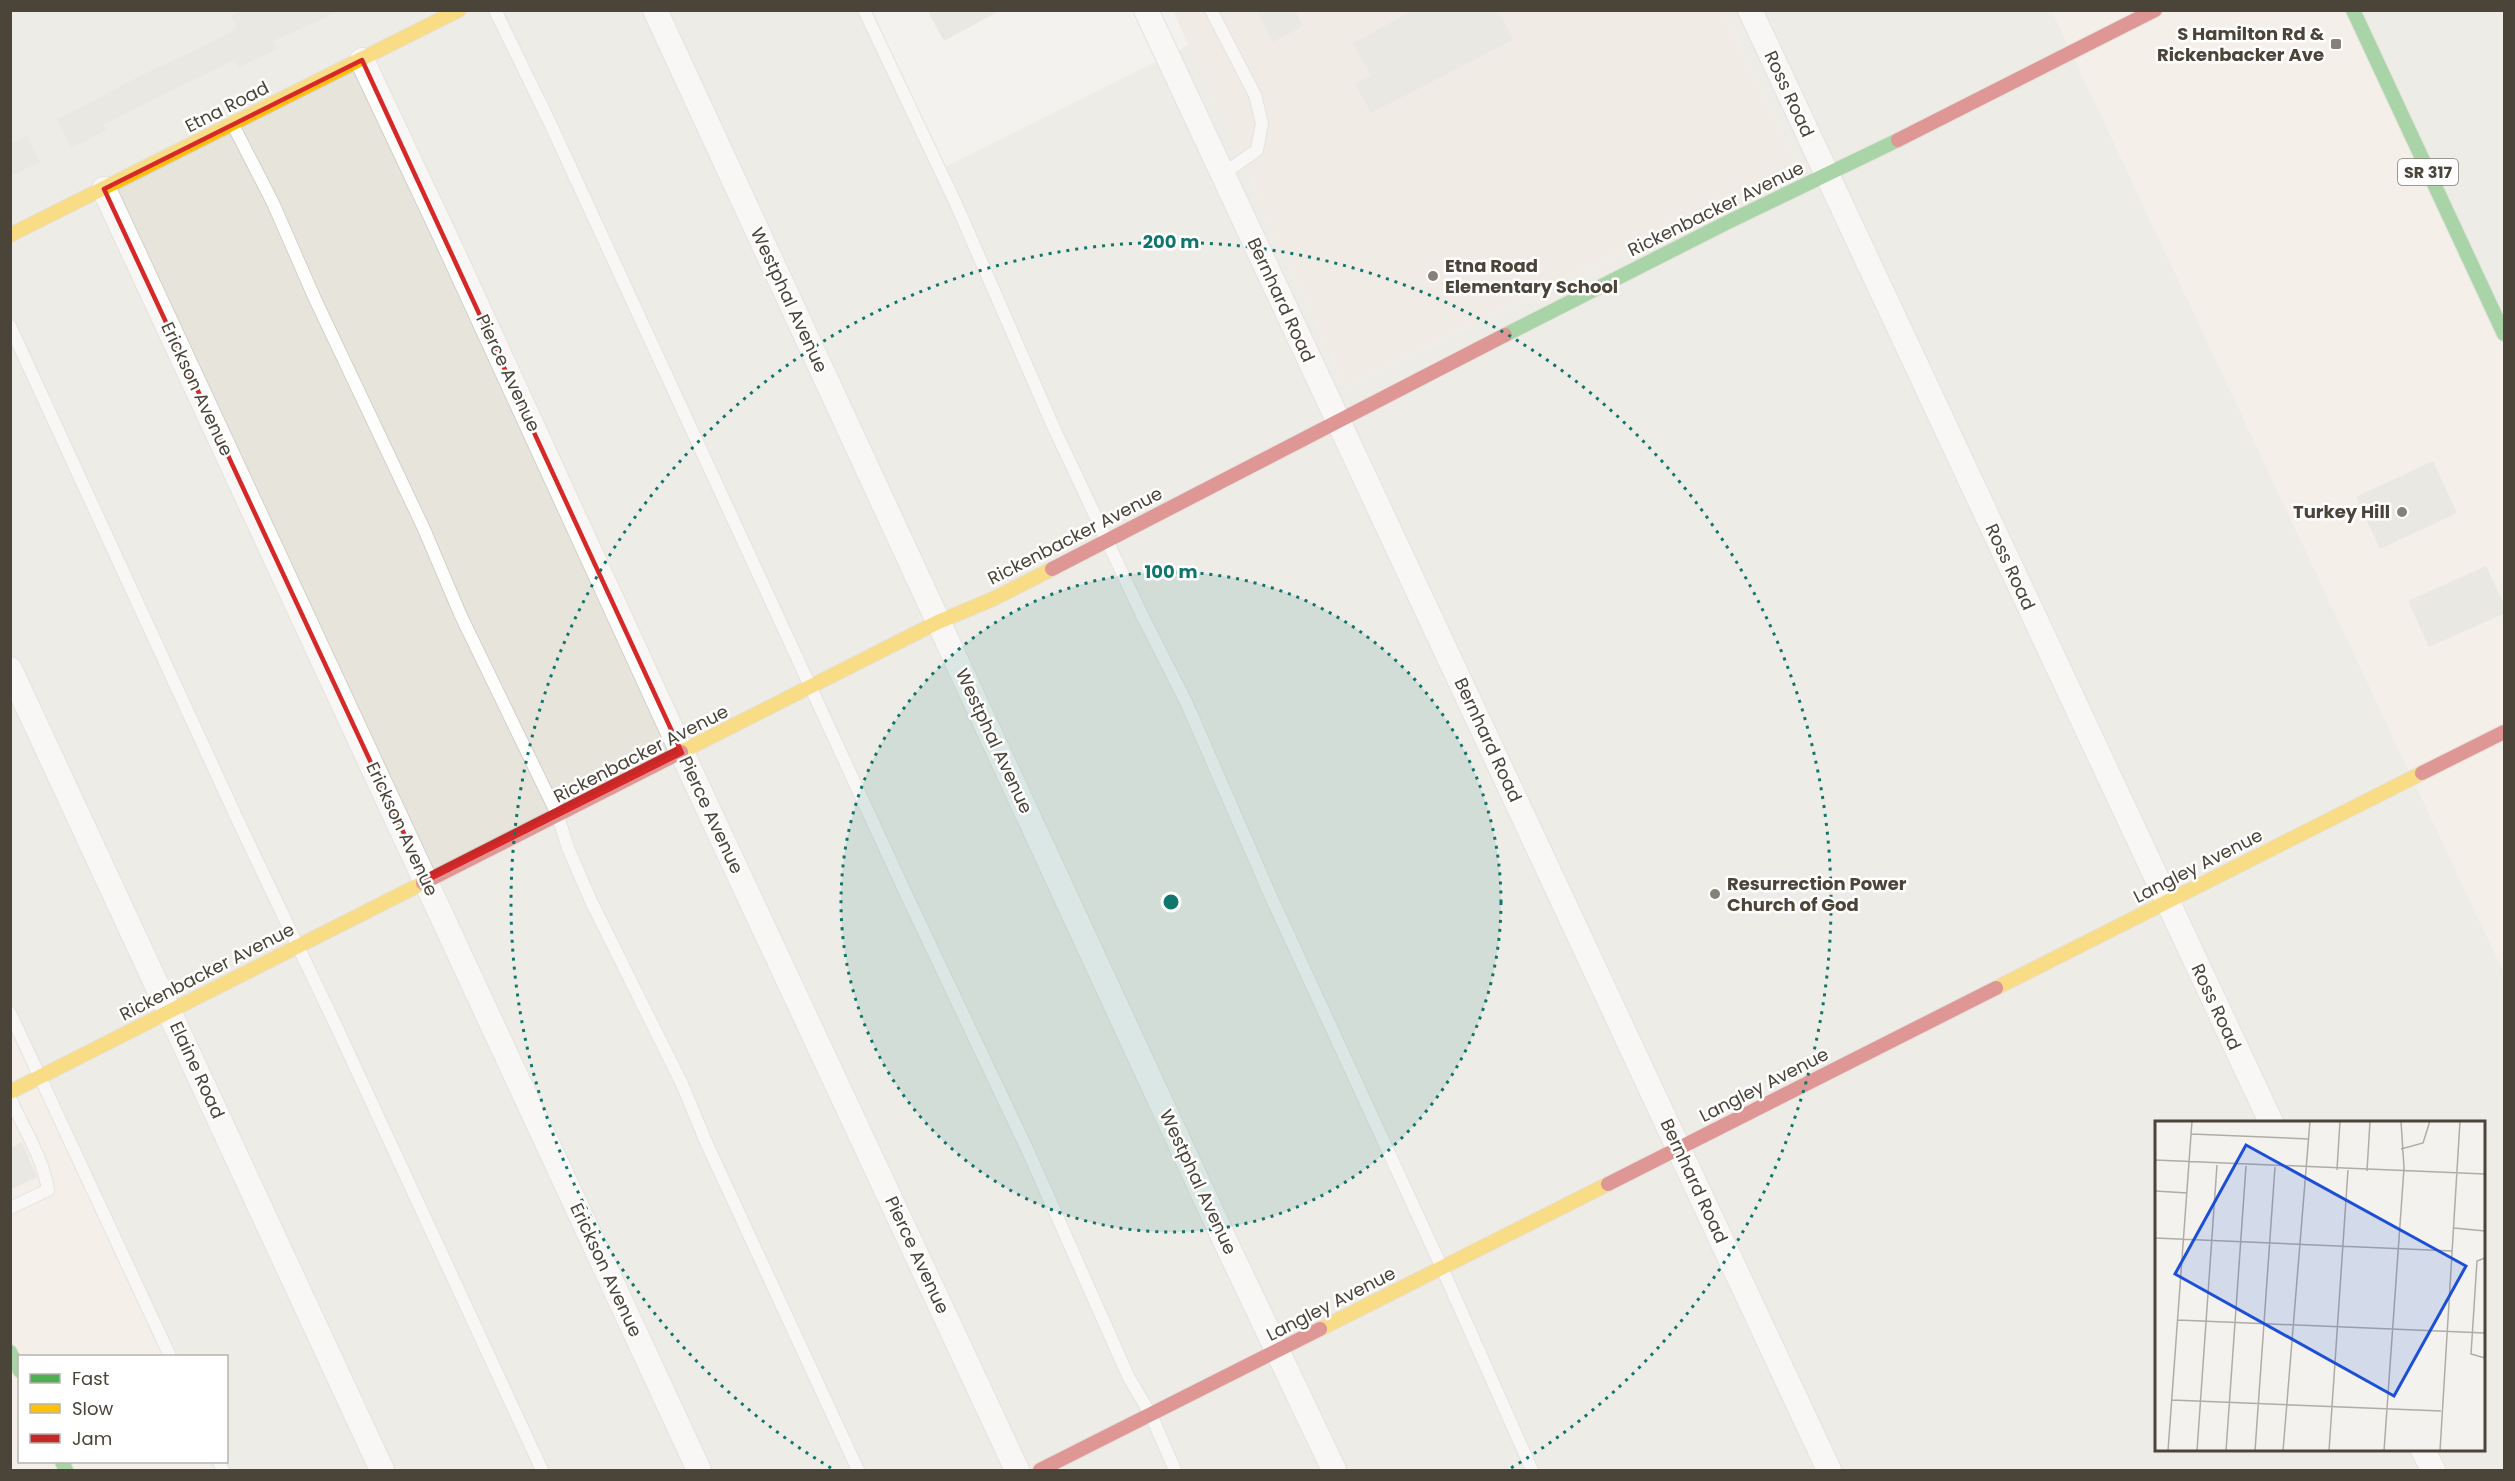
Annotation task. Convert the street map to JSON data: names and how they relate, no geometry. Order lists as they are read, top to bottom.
{
  "streets": {
    "street": [
      "Ross Road",
      "Etna Road",
      "SR 317",
      "Rickenbacker Avenue",
      "Westphal Avenue",
      "Bernhard Road",
      "Pierce Avenue",
      "Erickson Avenue",
      "Langley Avenue",
      "Elaine Road"
    ]
  },
  "crossings": [
    ["Ross Road", "Rickenbacker Avenue"],
    ["Ross Road", "Langley Avenue"],
    ["Etna Road", "Pierce Avenue"],
    ["Etna Road", "Erickson Avenue"],
    ["Rickenbacker Avenue", "Westphal Avenue"],
    ["Rickenbacker Avenue", "Bernhard Road"],
    ["Rickenbacker Avenue", "Pierce Avenue"],
    ["Rickenbacker Avenue", "Erickson Avenue"],
    ["Rickenbacker Avenue", "Elaine Road"],
    ["Westphal Avenue", "Langley Avenue"],
    ["Bernhard Road", "Langley Avenue"]
  ],
  "places": {
    "transit": ["S Hamilton Rd & Rickenbacker Ave"],
    "other": ["Etna Road Elementary School", "Turkey Hill", "Resurrection Power Church of God"]
  },
  "legend": ["Fast", "Slow", "Jam"],
  "rings": ["200 m", "100 m"]
}
